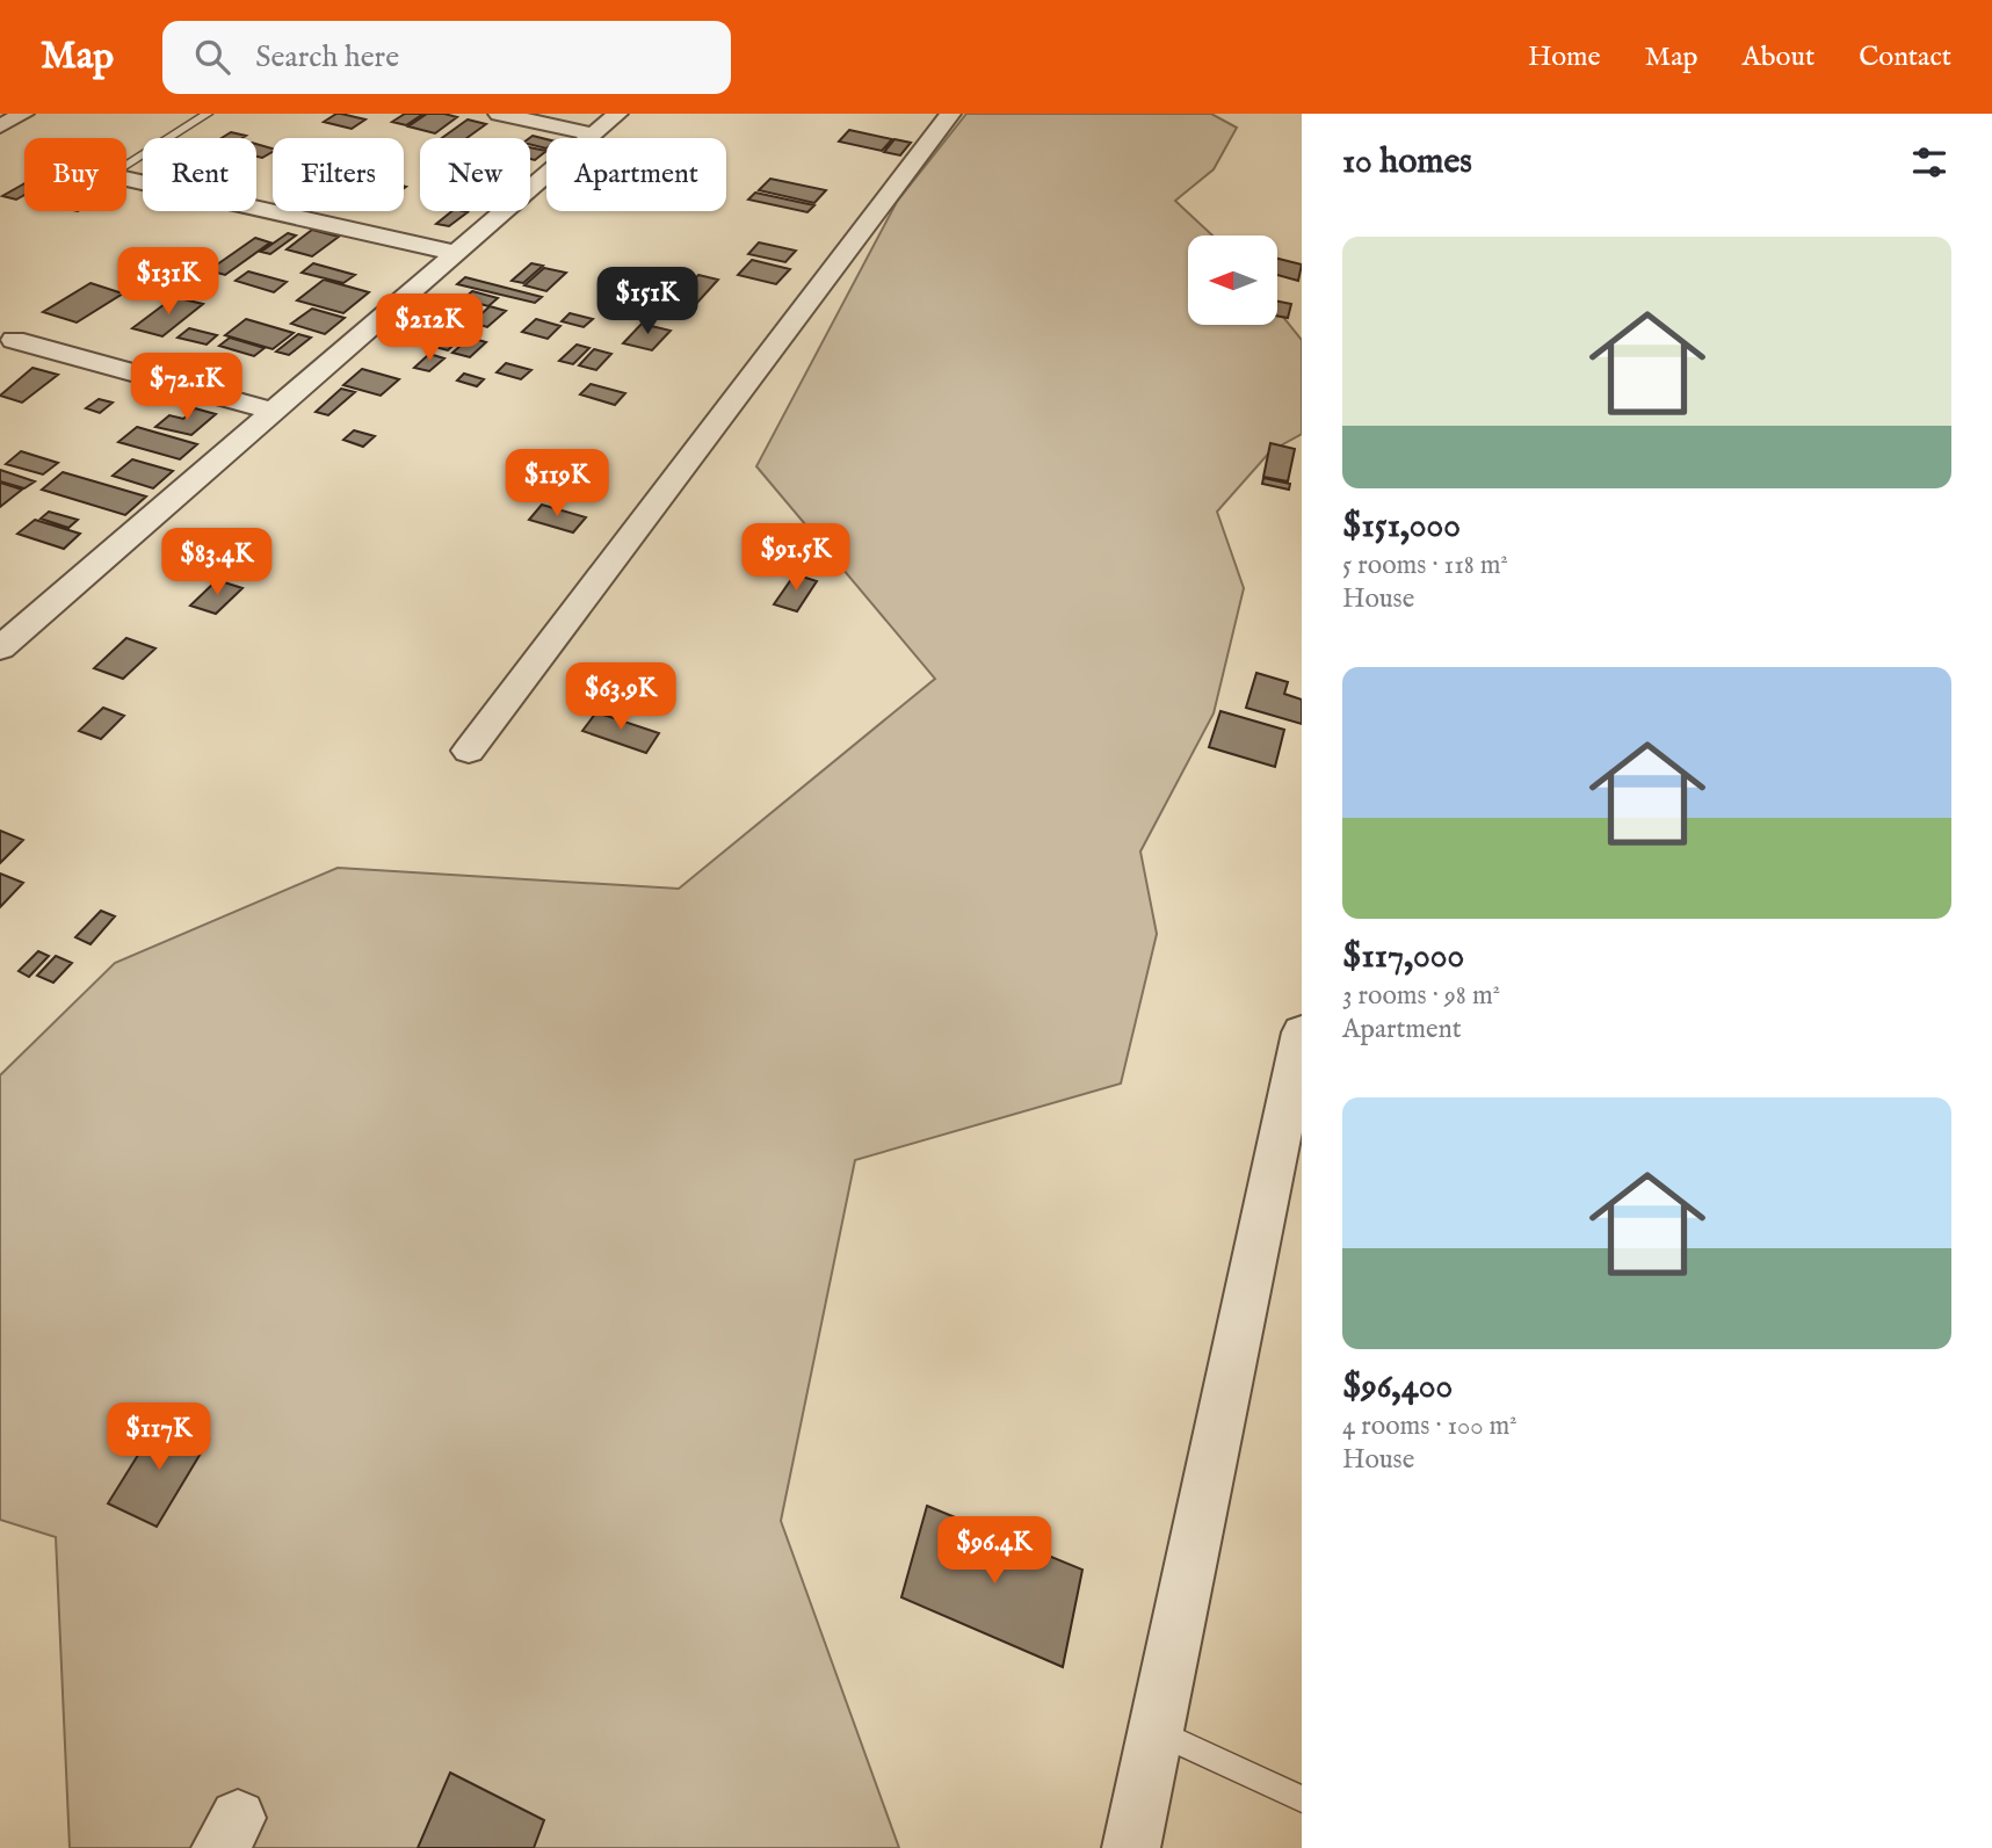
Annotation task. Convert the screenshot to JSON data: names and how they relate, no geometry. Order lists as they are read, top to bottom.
{
  "north": "left",
  "page": {
    "header": "Map",
    "search": "Search here",
    "nav": [
      "Home",
      "Map",
      "About",
      "Contact"
    ],
    "heading": "10 homes",
    "chip": [
      "Buy",
      "Rent",
      "Filters",
      "New",
      "Apartment"
    ],
    "list": [
      {
        "name": "$151,000",
        "note": "5 rooms · 118 m² · House"
      },
      {
        "name": "$117,000",
        "note": "3 rooms · 98 m² · Apartment"
      },
      {
        "name": "$96,400",
        "note": "4 rooms · 100 m² · House"
      }
    ],
    "price": [
      "$131K",
      "$151K",
      "$212K",
      "$72.1K",
      "$119K",
      "$91.5K",
      "$83.4K",
      "$63.9K",
      "$117K",
      "$96.4K"
    ]
  }
}
